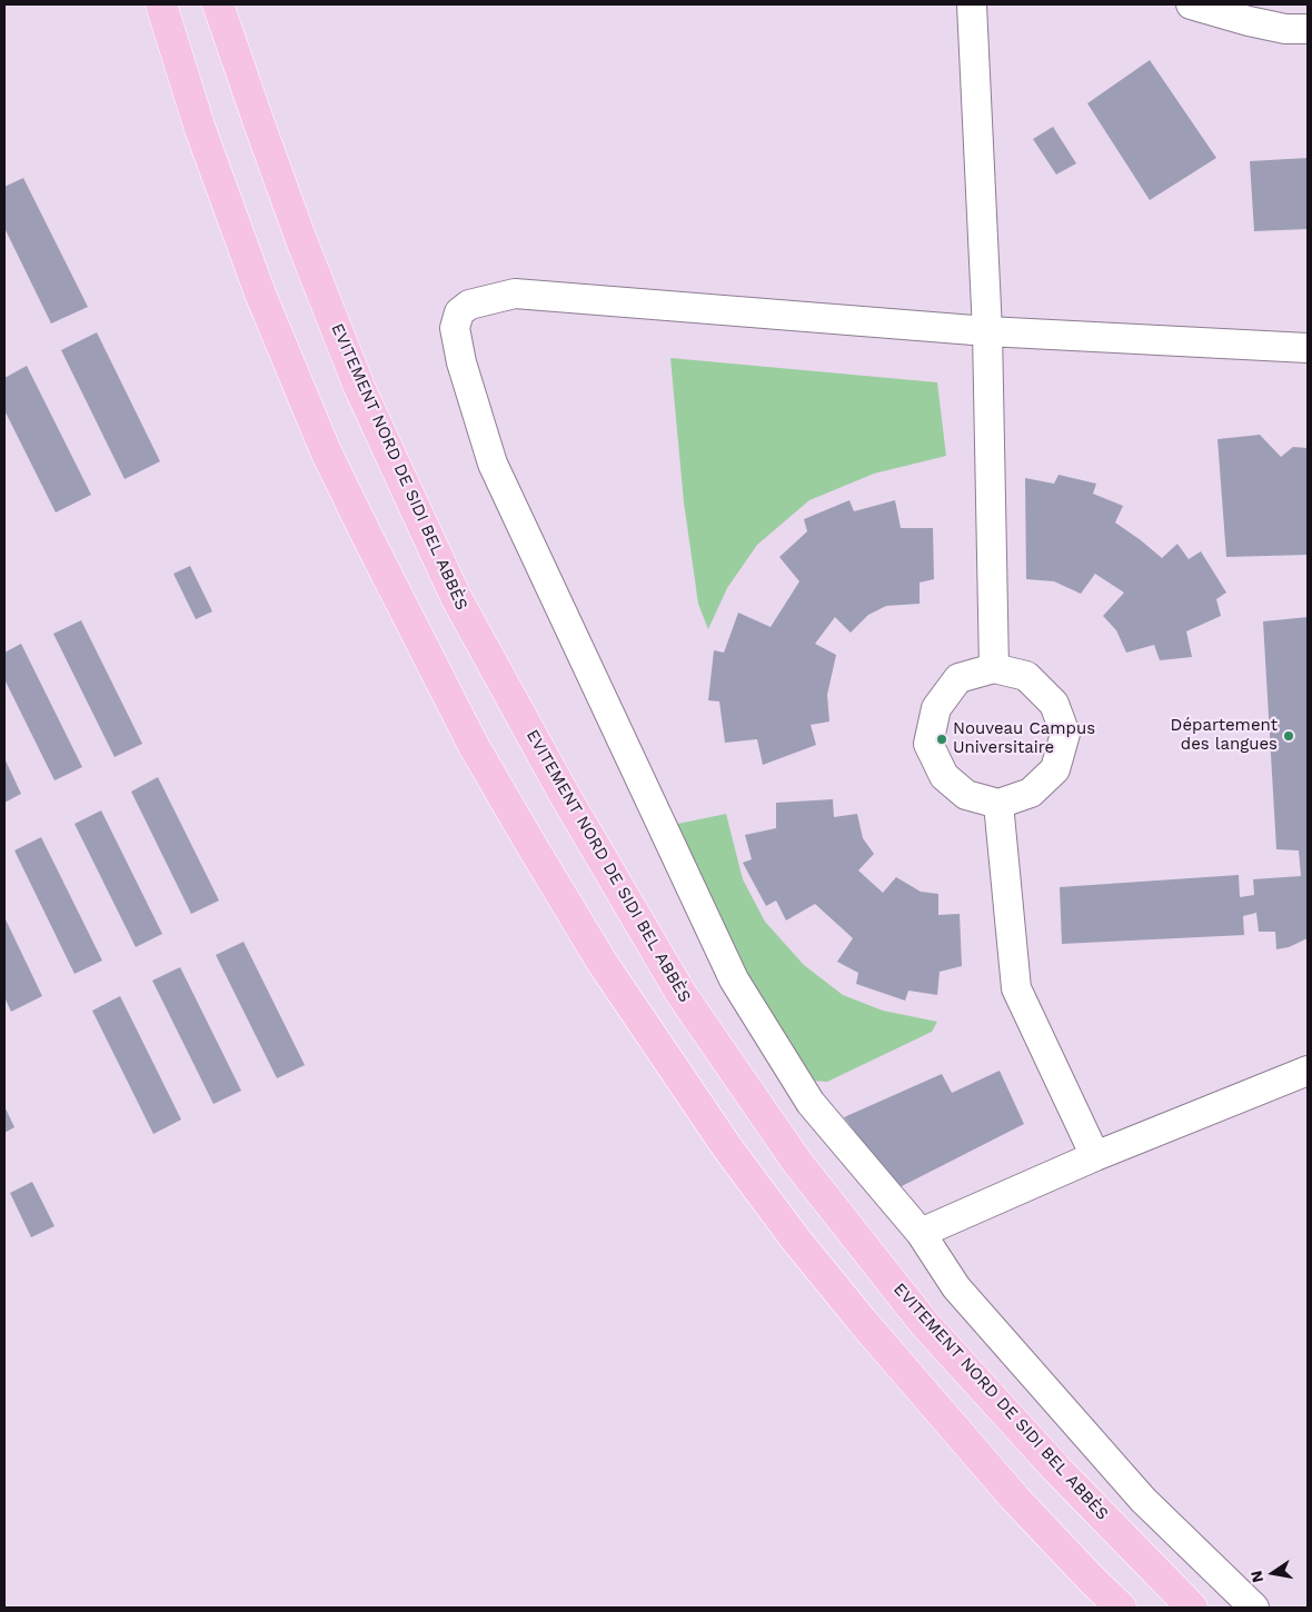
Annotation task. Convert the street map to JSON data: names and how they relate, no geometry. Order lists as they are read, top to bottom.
{
  "streets": {
    "highway": ["EVITEMENT NORD DE SIDI BEL ABBÈS"]
  },
  "places": ["Département des langues", "Nouveau Campus Universitaire"],
  "north": "left"
}
